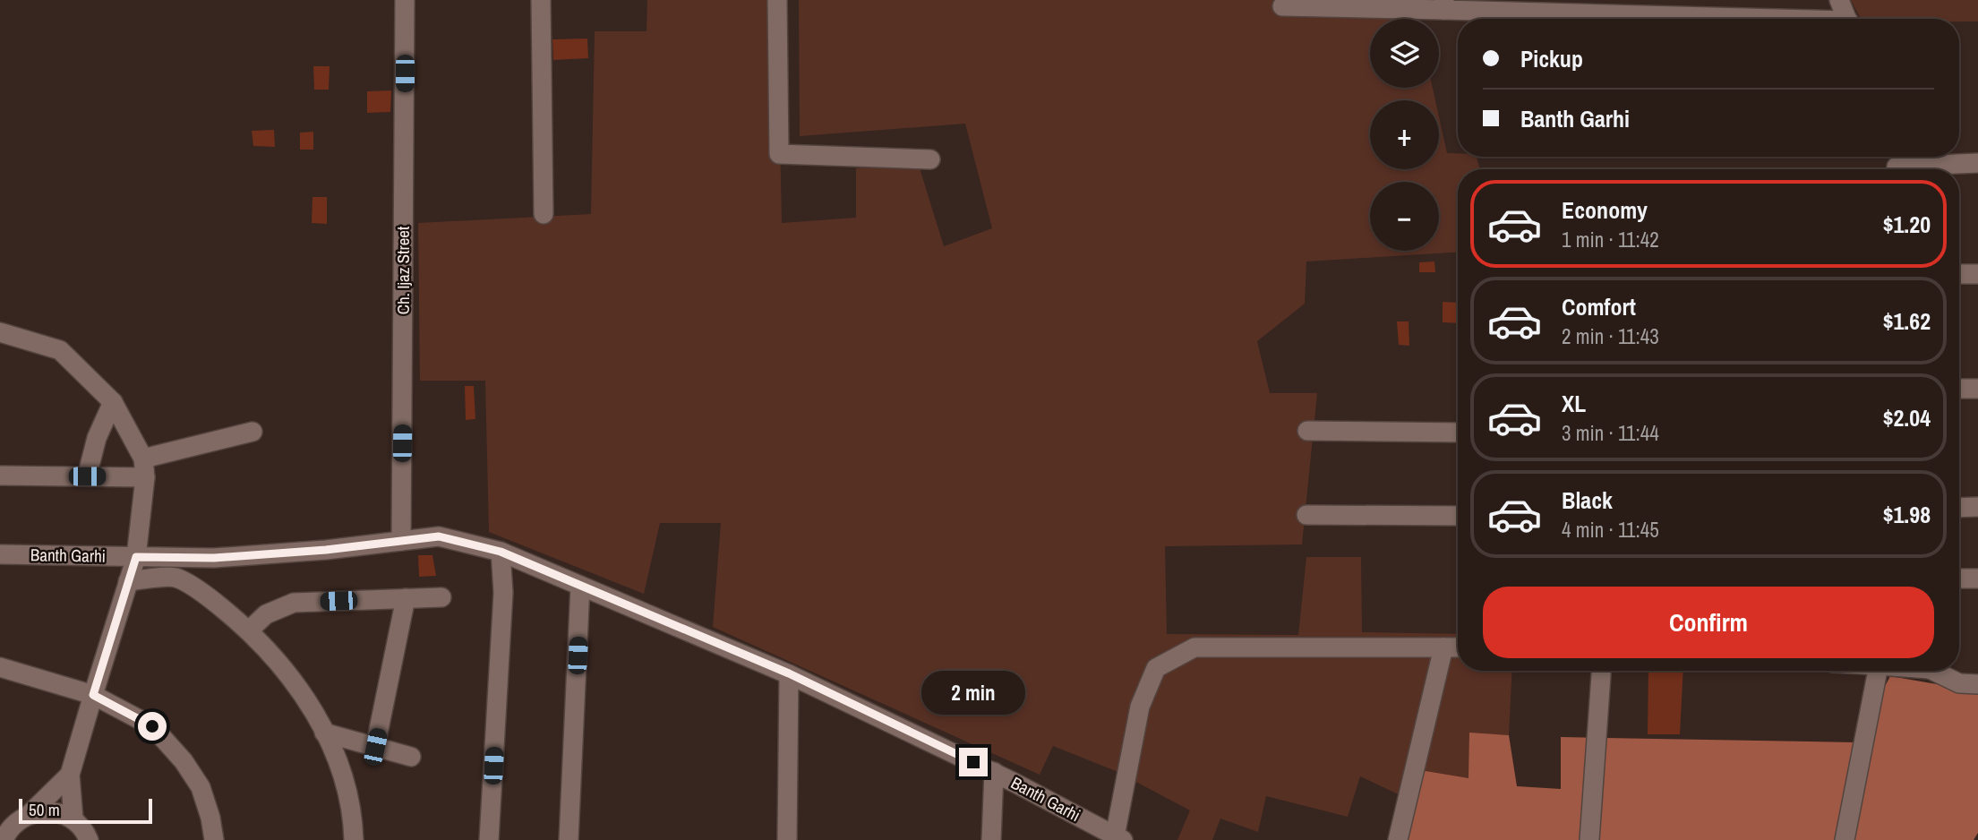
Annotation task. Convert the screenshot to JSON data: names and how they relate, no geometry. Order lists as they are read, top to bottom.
{
  "streets": {
    "street": ["Ch. Ijaz Street", "Banth Garhi"]
  },
  "crossings": [
    ["Ch. Ijaz Street", "Banth Garhi"]
  ],
  "scale_bar": "50 m",
  "page": {
    "map_buttons": ["+", "−"],
    "banner": ["Pickup", "Banth Garhi"],
    "list": [
      {
        "name": "Economy",
        "note": "1 min · 11:42",
        "value": "$1.20"
      },
      {
        "name": "Comfort",
        "note": "2 min · 11:43",
        "value": "$1.62"
      },
      {
        "name": "XL",
        "note": "3 min · 11:44",
        "value": "$2.04"
      },
      {
        "name": "Black",
        "note": "4 min · 11:45",
        "value": "$1.98"
      }
    ],
    "buttons": "Confirm",
    "bubble": "2 min",
    "scale": "50 m"
  }
}
